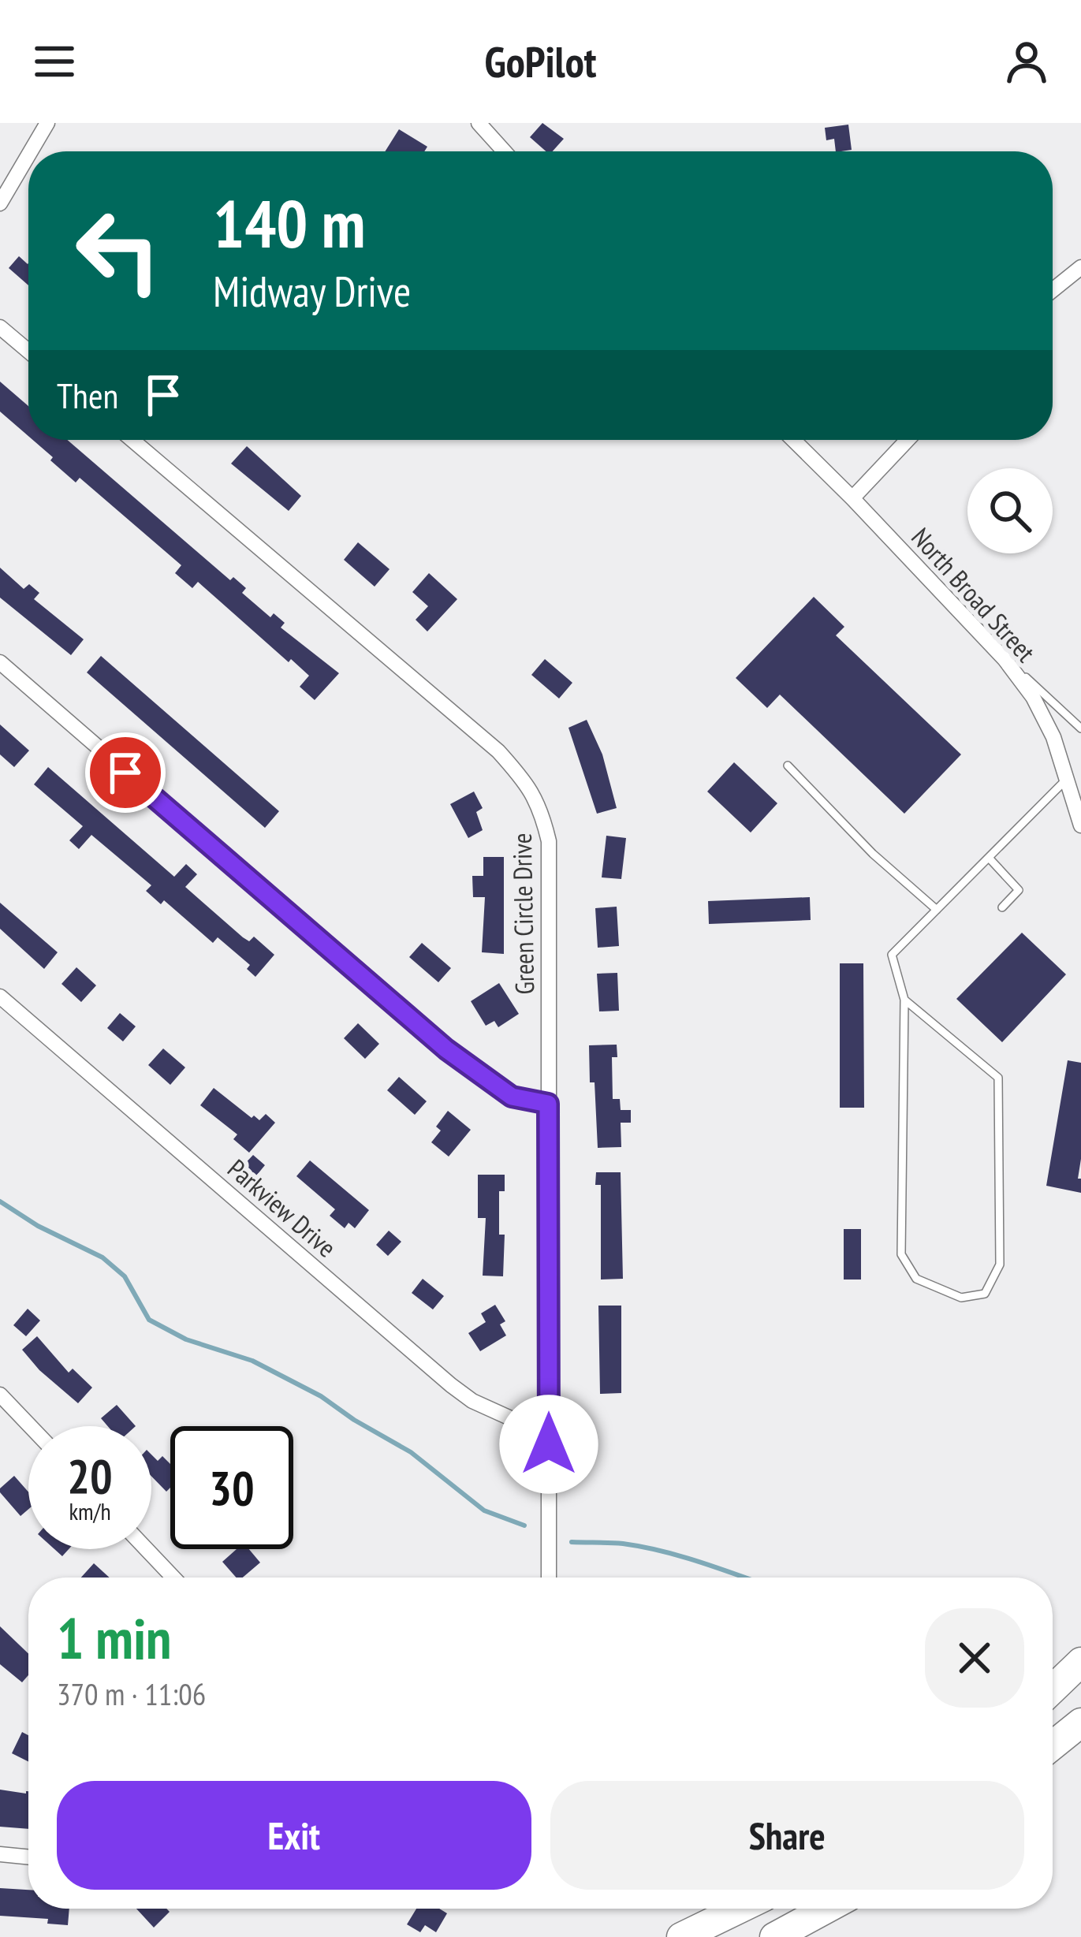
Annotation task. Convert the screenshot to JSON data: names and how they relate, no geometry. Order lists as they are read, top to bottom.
{
  "streets": {
    "street": ["North Broad Street", "Green Circle Drive", "Parkview Drive"]
  },
  "crossings": [
    ["Green Circle Drive", "Parkview Drive"]
  ],
  "page": {
    "header": "GoPilot",
    "turn": ["140 m", "Midway Drive"],
    "then": "Then",
    "speed": "20 km/h",
    "limit": "30",
    "heading": ["1 min", "370 m · 11:06"],
    "buttons": ["Exit", "Share"]
  }
}
